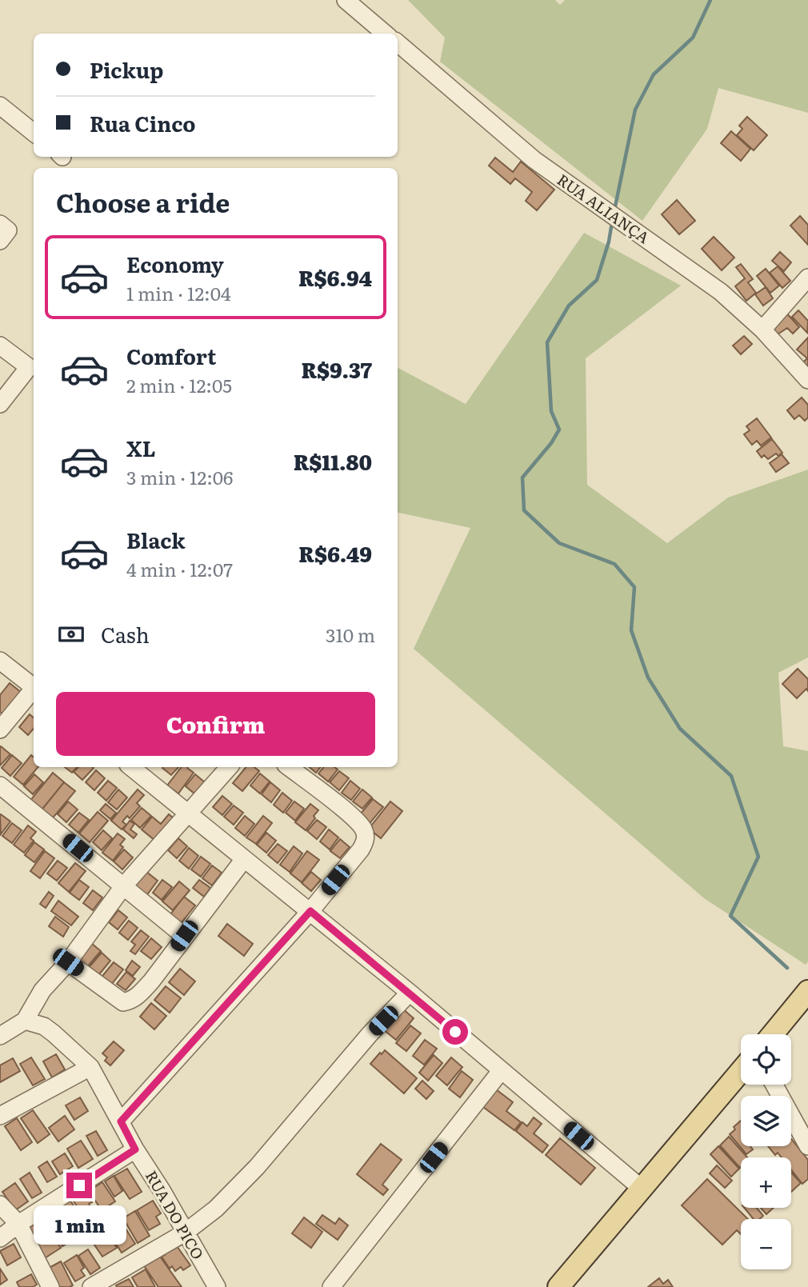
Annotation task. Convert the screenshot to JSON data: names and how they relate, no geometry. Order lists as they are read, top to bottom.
{
  "streets": {
    "street": ["RUA ALIANÇA", "RUA DO PICO"]
  },
  "page": {
    "banner": ["Pickup", "Rua Cinco"],
    "heading": "Choose a ride",
    "list": [
      {
        "name": "Economy",
        "note": "1 min · 12:04",
        "value": "R$6.94"
      },
      {
        "name": "Comfort",
        "note": "2 min · 12:05",
        "value": "R$9.37"
      },
      {
        "name": "XL",
        "note": "3 min · 12:06",
        "value": "R$11.80"
      },
      {
        "name": "Black",
        "note": "4 min · 12:07",
        "value": "R$6.49"
      }
    ],
    "pay": ["Cash", "310 m"],
    "buttons": "Confirm",
    "map_buttons": ["+", "−"],
    "bubble": "1 min"
  }
}
